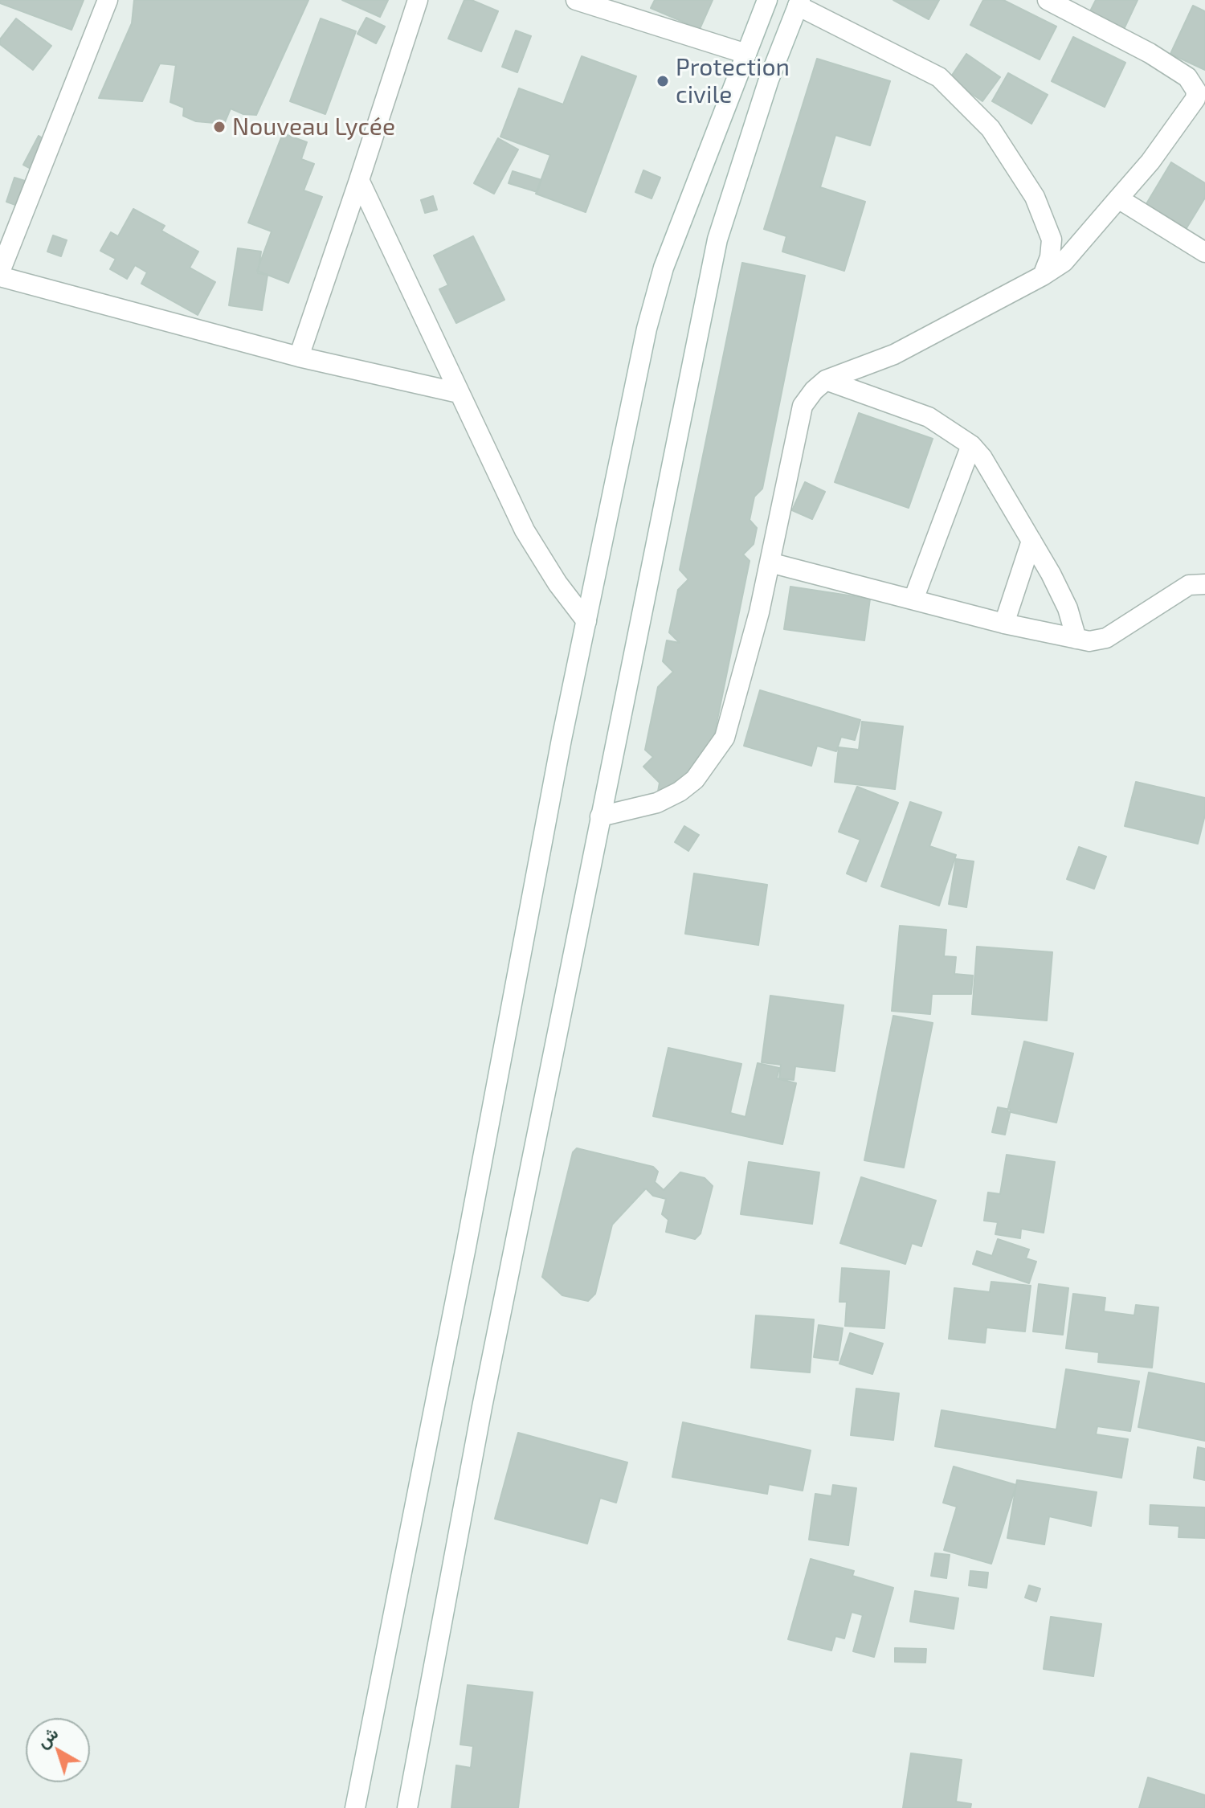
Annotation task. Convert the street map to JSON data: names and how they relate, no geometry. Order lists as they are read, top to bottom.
{
  "places": ["Protection civile", "Nouveau Lycée"],
  "north": "top left"
}
